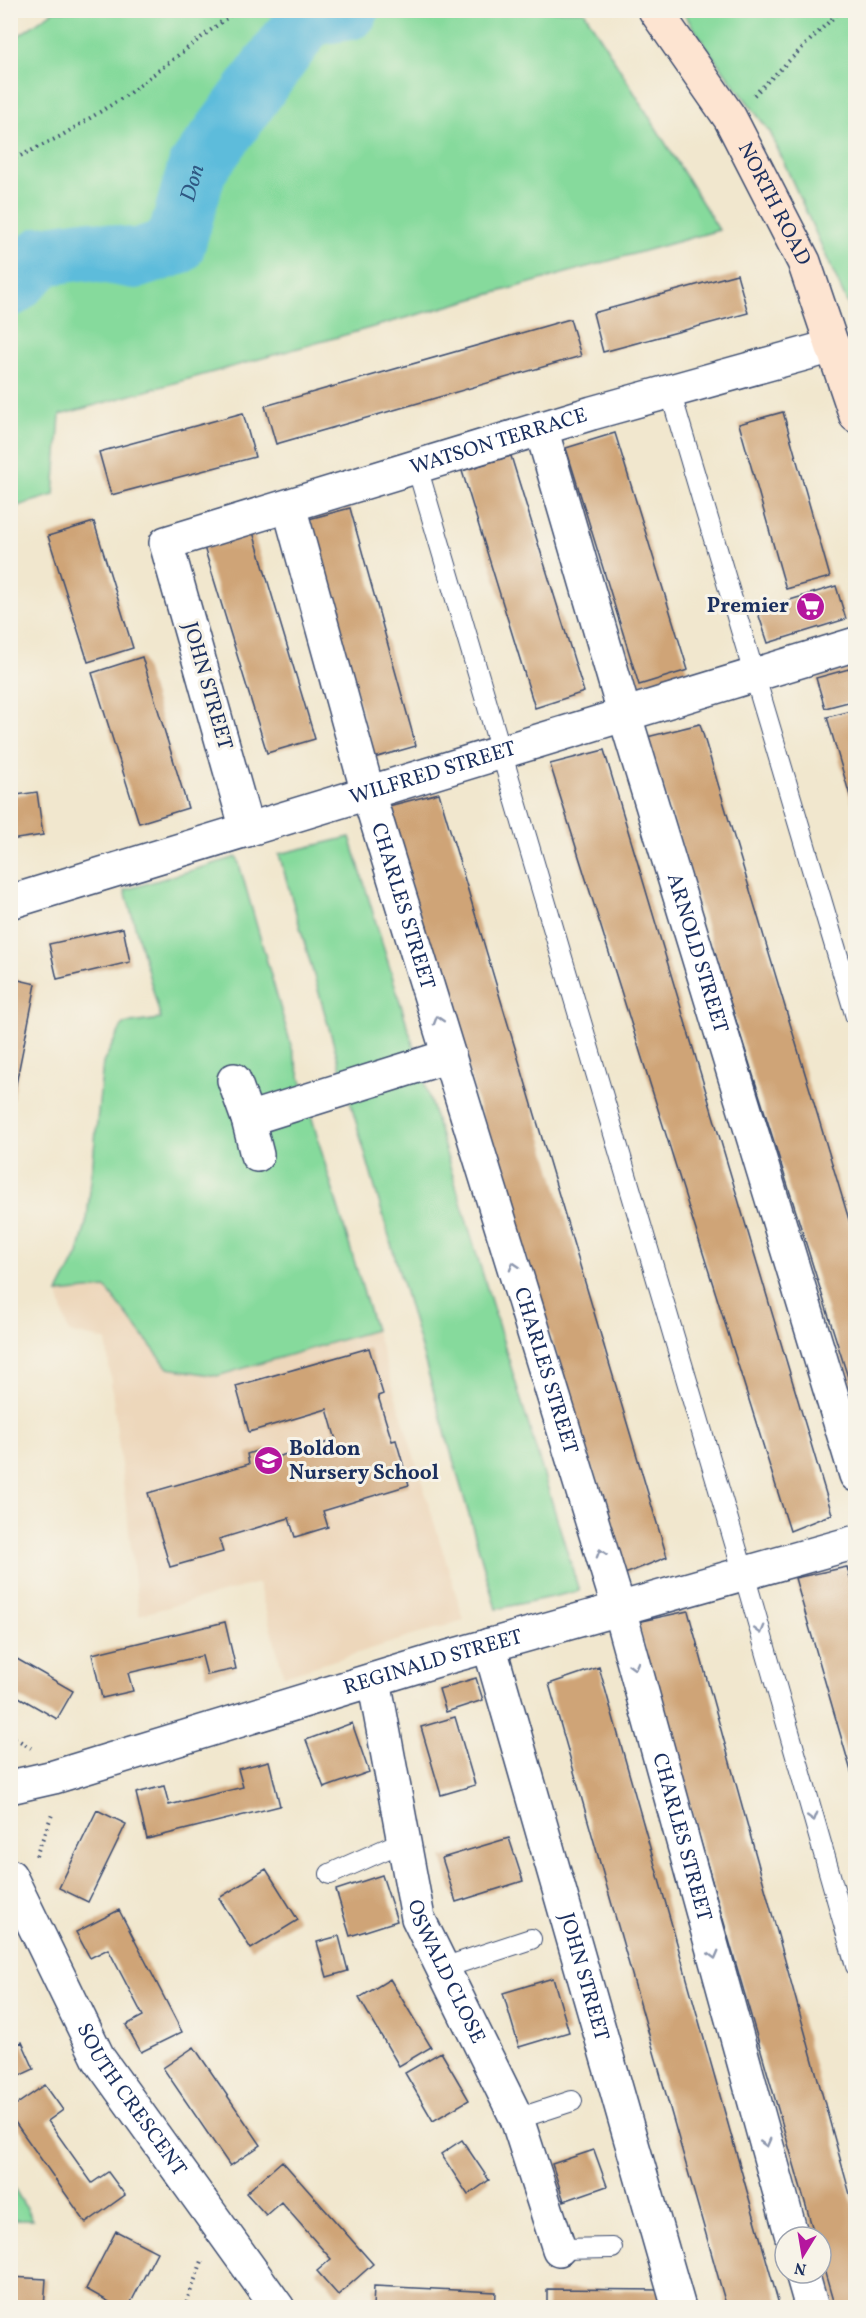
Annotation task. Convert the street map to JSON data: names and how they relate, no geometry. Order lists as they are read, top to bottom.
{
  "streets": {
    "street": [
      "NORTH ROAD",
      "WATSON TERRACE",
      "JOHN STREET",
      "WILFRED STREET",
      "CHARLES STREET",
      "ARNOLD STREET",
      "REGINALD STREET",
      "OSWALD CLOSE",
      "SOUTH CRESCENT"
    ]
  },
  "crossings": [
    ["NORTH ROAD", "WATSON TERRACE"],
    ["WATSON TERRACE", "JOHN STREET"],
    ["WATSON TERRACE", "CHARLES STREET"],
    ["WATSON TERRACE", "ARNOLD STREET"],
    ["JOHN STREET", "WILFRED STREET"],
    ["JOHN STREET", "REGINALD STREET"],
    ["WILFRED STREET", "CHARLES STREET"],
    ["WILFRED STREET", "ARNOLD STREET"],
    ["CHARLES STREET", "REGINALD STREET"],
    ["REGINALD STREET", "OSWALD CLOSE"]
  ],
  "water": ["Don"],
  "places": {
    "supermarket": ["Premier"],
    "school or university": ["Boldon Nursery School"]
  },
  "north": "bottom"
}
